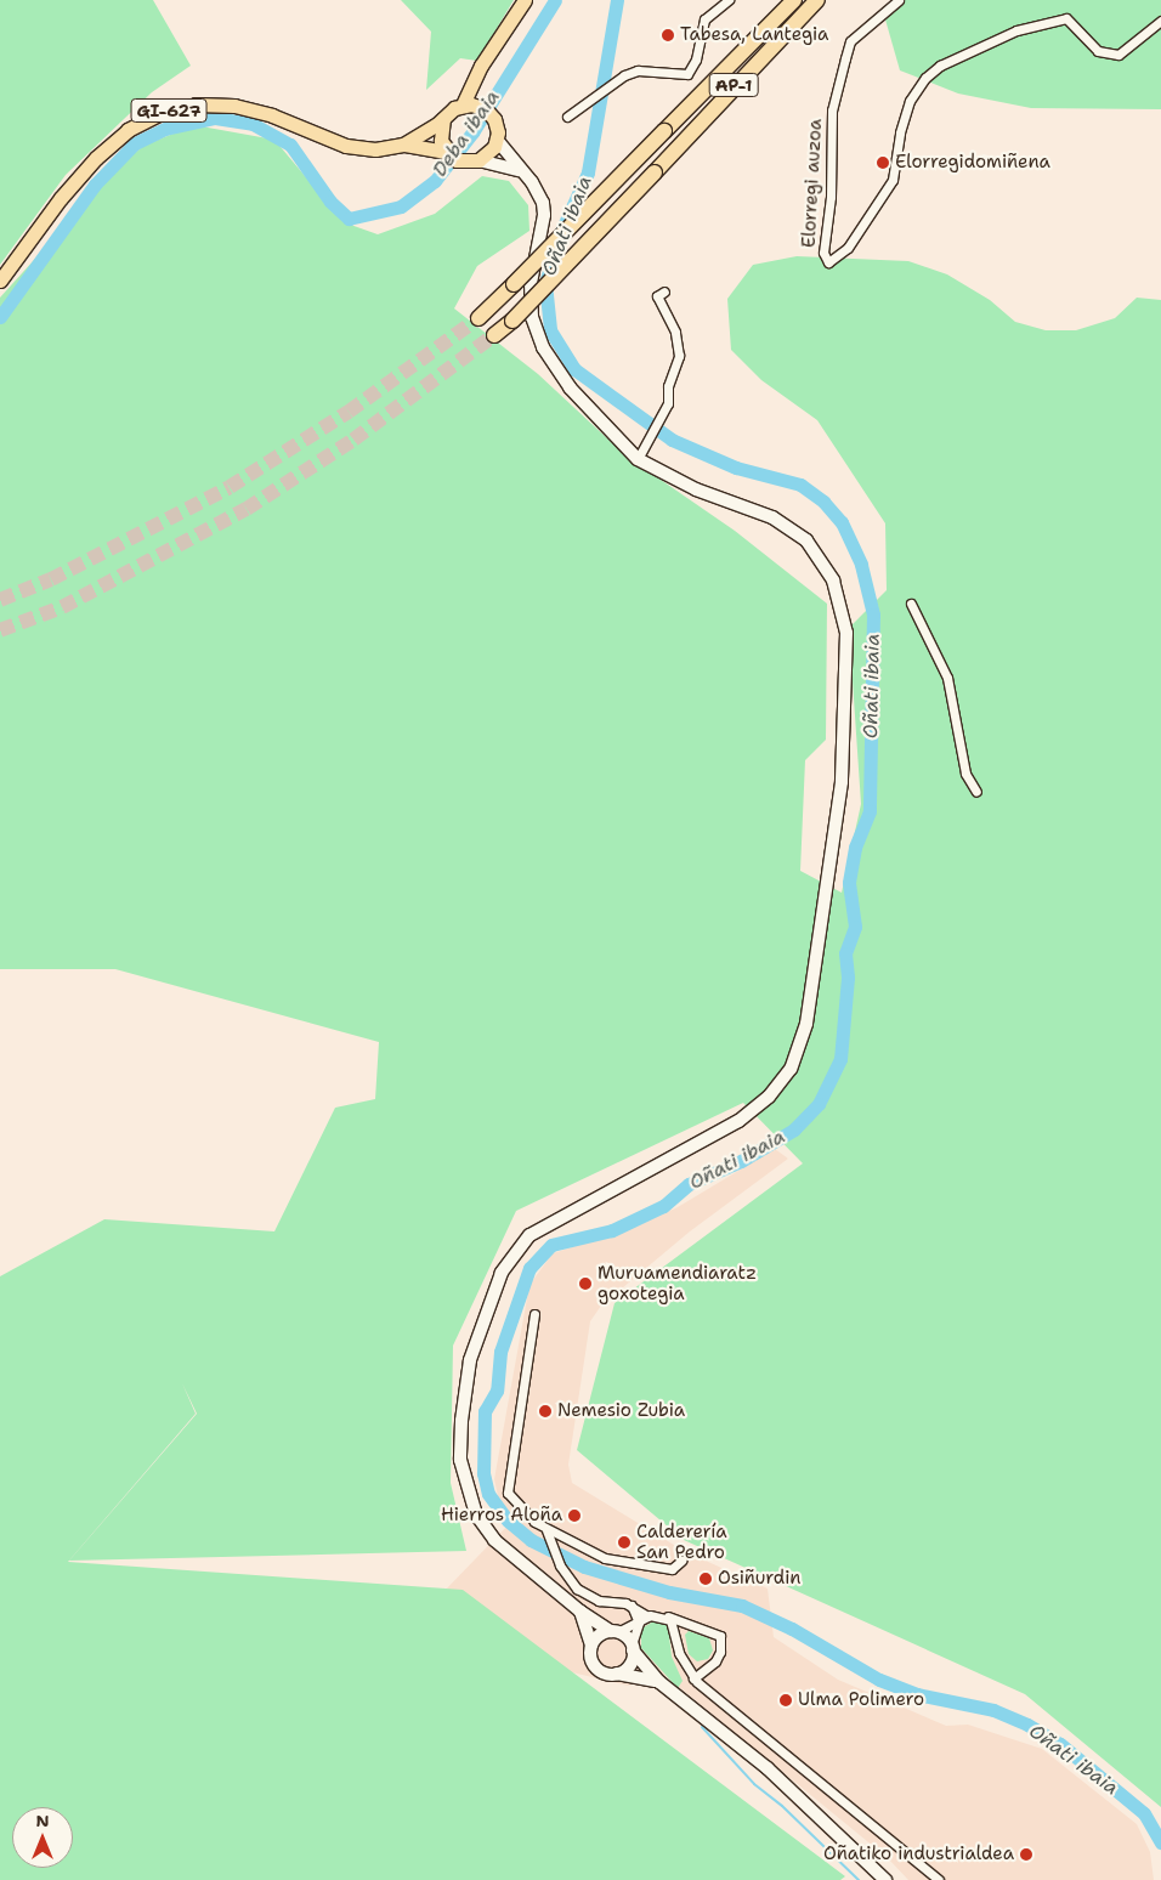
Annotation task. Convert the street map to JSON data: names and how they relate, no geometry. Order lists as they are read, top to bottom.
{
  "streets": {
    "highway": ["AP-1"],
    "main road": ["GI-627"],
    "street": ["Elorregi auzoa"]
  },
  "water": ["Deba ibaia", "Oñati ibaia"],
  "places": [
    "Tabesa, Lantegia",
    "Elorregidomiñena",
    "Muruamendiaratz goxotegia",
    "Nemesio Zubia",
    "Hierros Aloña",
    "Calderería San Pedro",
    "Osiñurdin",
    "Ulma Polimero",
    "Oñatiko industrialdea"
  ],
  "north": "top"
}
